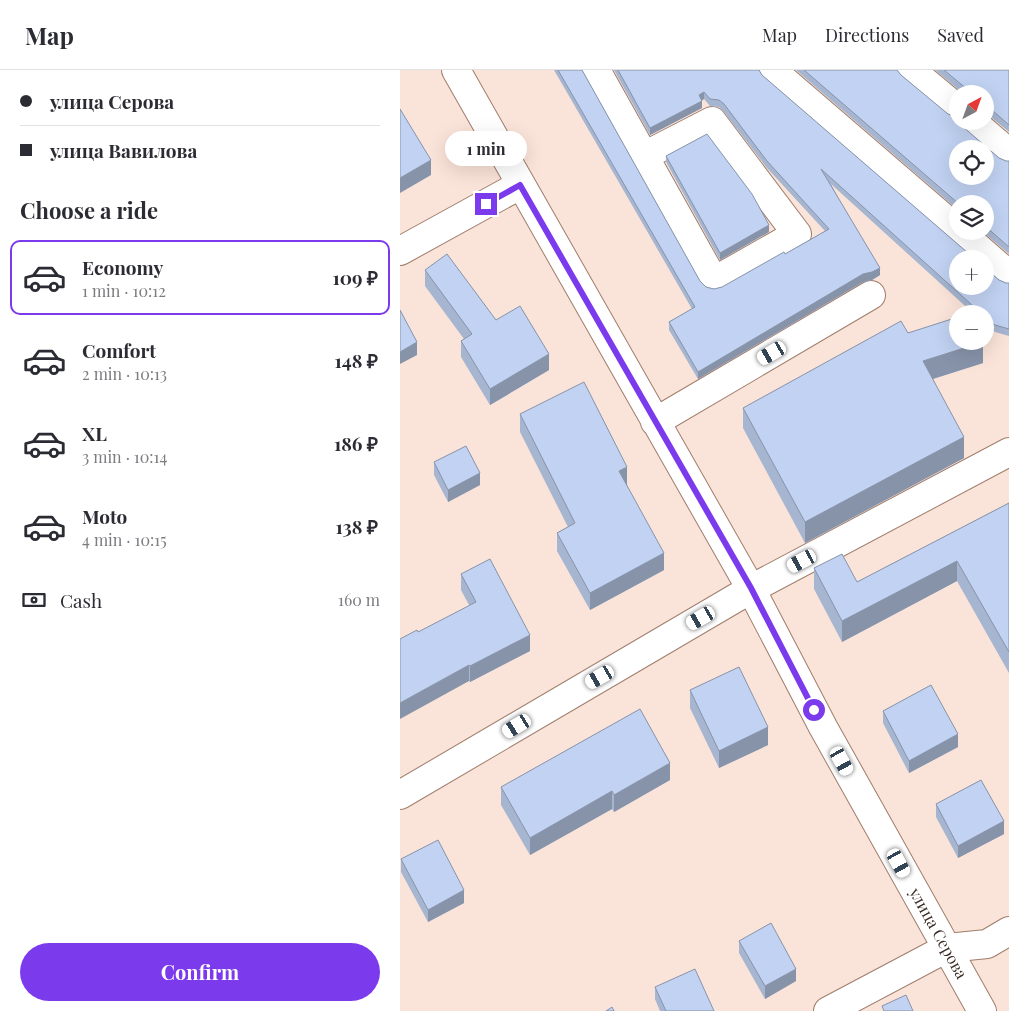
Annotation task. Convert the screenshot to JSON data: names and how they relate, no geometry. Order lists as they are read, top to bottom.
{
  "streets": {
    "street": ["улица Серова"]
  },
  "north": "top right",
  "page": {
    "header": "Map",
    "nav": ["Map", "Directions", "Saved"],
    "banner": ["улица Серова", "улица Вавилова"],
    "map_buttons": ["+", "−"],
    "bubble": "1 min",
    "heading": "Choose a ride",
    "list": [
      {
        "name": "Economy",
        "note": "1 min · 10:12",
        "value": "109 ₽"
      },
      {
        "name": "Comfort",
        "note": "2 min · 10:13",
        "value": "148 ₽"
      },
      {
        "name": "XL",
        "note": "3 min · 10:14",
        "value": "186 ₽"
      },
      {
        "name": "Moto",
        "note": "4 min · 10:15",
        "value": "138 ₽"
      }
    ],
    "pay": ["Cash", "160 m"],
    "buttons": "Confirm"
  }
}
